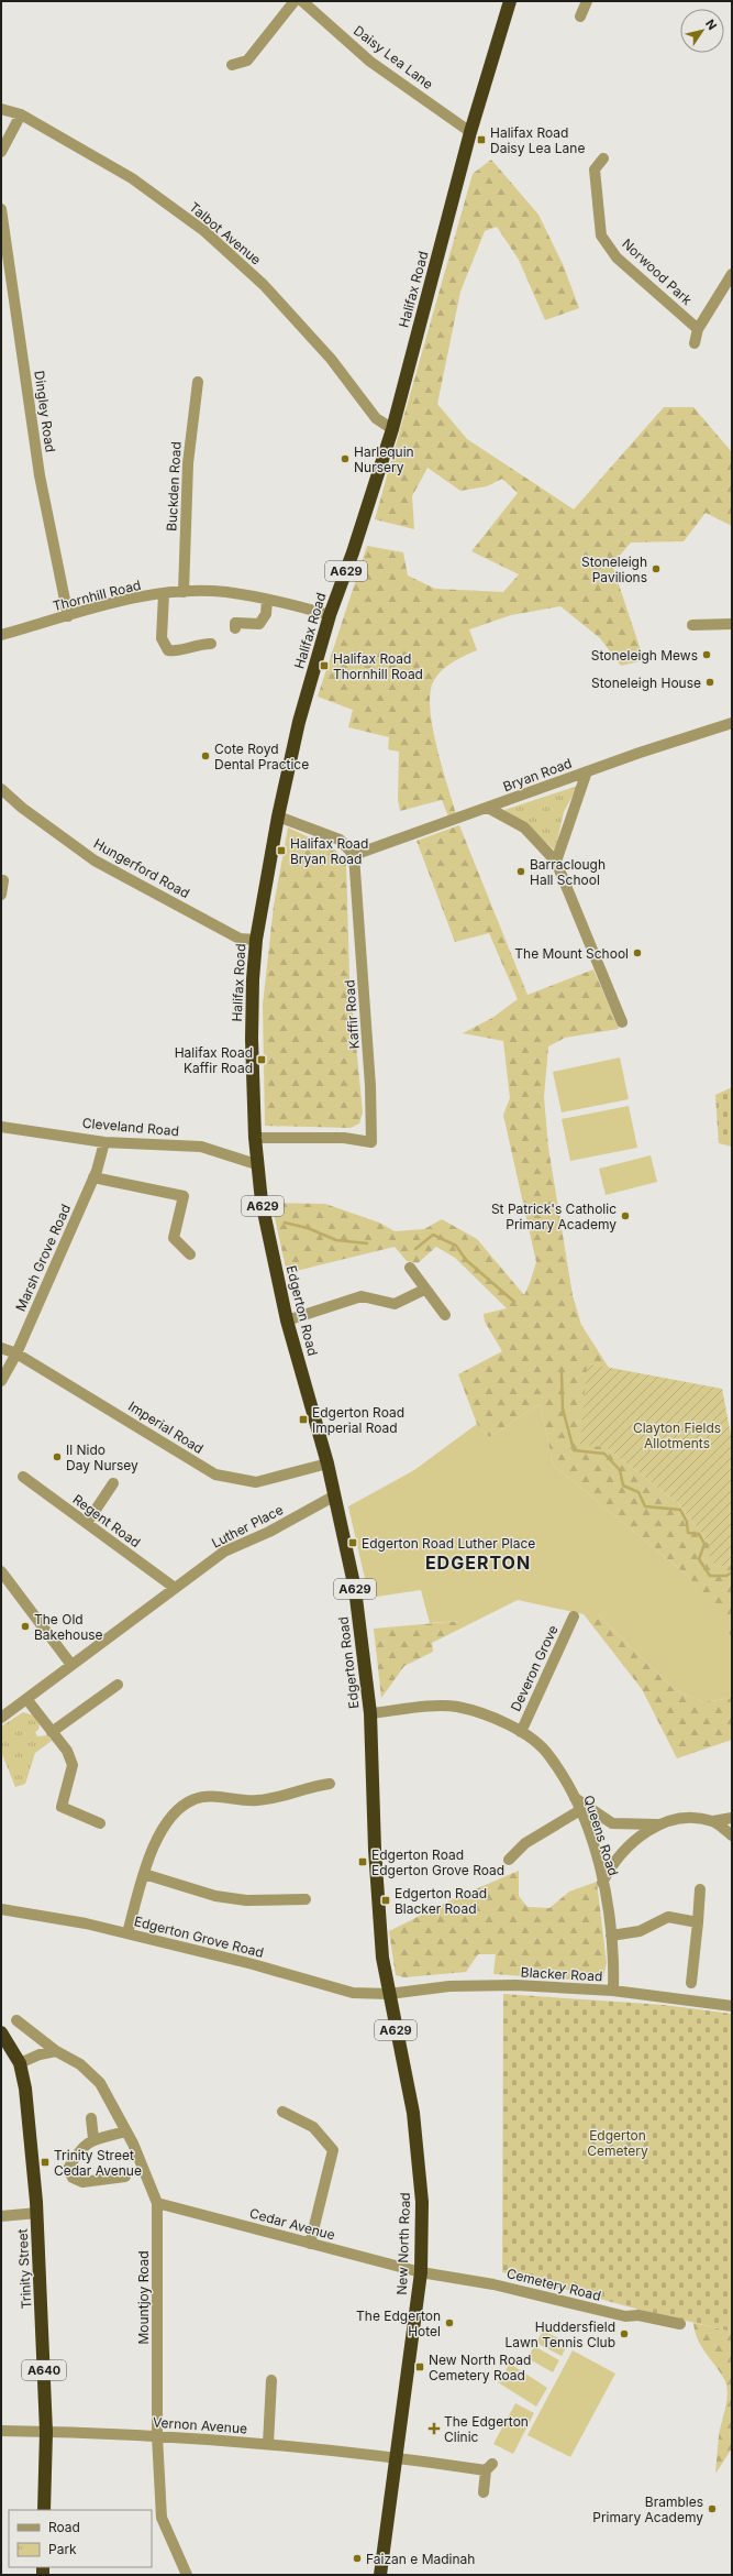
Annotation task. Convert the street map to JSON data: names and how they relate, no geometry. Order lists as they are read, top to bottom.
{
  "streets": {
    "highway": [
      "Halifax Road",
      "A629",
      "Edgerton Road",
      "New North Road",
      "Trinity Street",
      "A640"
    ],
    "street": [
      "Daisy Lea Lane",
      "Talbot Avenue",
      "Norwood Park",
      "Dingley Road",
      "Buckden Road",
      "Thornhill Road",
      "Bryan Road",
      "Hungerford Road",
      "Kaffir Road",
      "Cleveland Road",
      "Marsh Grove Road",
      "Imperial Road",
      "Regent Road",
      "Luther Place",
      "Deveron Grove",
      "Queens Road",
      "Edgerton Grove Road",
      "Blacker Road",
      "Cedar Avenue",
      "Cemetery Road",
      "Mountjoy Road",
      "Vernon Avenue"
    ]
  },
  "crossings": [
    ["Daisy Lea Lane", "Halifax Road"],
    ["Talbot Avenue", "Halifax Road"],
    ["Halifax Road", "Thornhill Road"],
    ["Halifax Road", "Hungerford Road"],
    ["Halifax Road", "Kaffir Road"],
    ["Halifax Road", "Cleveland Road"],
    ["Halifax Road", "Edgerton Road"],
    ["Dingley Road", "Thornhill Road"],
    ["Buckden Road", "Thornhill Road"],
    ["Bryan Road", "Kaffir Road"],
    ["Cleveland Road", "Marsh Grove Road"],
    ["Marsh Grove Road", "Imperial Road"],
    ["Edgerton Road", "Imperial Road"],
    ["Edgerton Road", "Luther Place"],
    ["Edgerton Road", "Queens Road"],
    ["Edgerton Road", "Edgerton Grove Road"],
    ["Edgerton Road", "Blacker Road"],
    ["Edgerton Road", "New North Road"],
    ["Regent Road", "Luther Place"],
    ["Deveron Grove", "Queens Road"],
    ["Queens Road", "Blacker Road"],
    ["Edgerton Grove Road", "Blacker Road"],
    ["Edgerton Grove Road", "New North Road"],
    ["Blacker Road", "New North Road"],
    ["Cedar Avenue", "New North Road"],
    ["Cedar Avenue", "Cemetery Road"],
    ["Cedar Avenue", "Mountjoy Road"],
    ["New North Road", "Cemetery Road"],
    ["New North Road", "Vernon Avenue"],
    ["Trinity Street", "Vernon Avenue"],
    ["Mountjoy Road", "Vernon Avenue"]
  ],
  "districts": ["EDGERTON"],
  "parks": ["Clayton Fields Allotments", "Edgerton Cemetery"],
  "places": {
    "transit": [
      "Halifax Road Daisy Lea Lane",
      "Halifax Road Thornhill Road",
      "Halifax Road Bryan Road",
      "Halifax Road Kaffir Road",
      "Edgerton Road Imperial Road",
      "Edgerton Road Luther Place",
      "Edgerton Road Edgerton Grove Road",
      "Edgerton Road Blacker Road",
      "Trinity Street Cedar Avenue",
      "New North Road Cemetery Road"
    ],
    "other": [
      "Harlequin Nursery",
      "Stoneleigh Pavilions",
      "Stoneleigh Mews",
      "Stoneleigh House",
      "Cote Royd Dental Practice",
      "Barraclough Hall School",
      "The Mount School",
      "St Patrick's Catholic Primary Academy",
      "Il Nido Day Nursey",
      "The Old Bakehouse",
      "The Edgerton Hotel",
      "Huddersfield Lawn Tennis Club",
      "Brambles Primary Academy",
      "Faizan e Madinah"
    ],
    "health": ["The Edgerton Clinic"]
  },
  "legend": ["Road", "Park"],
  "north": "top right"
}
